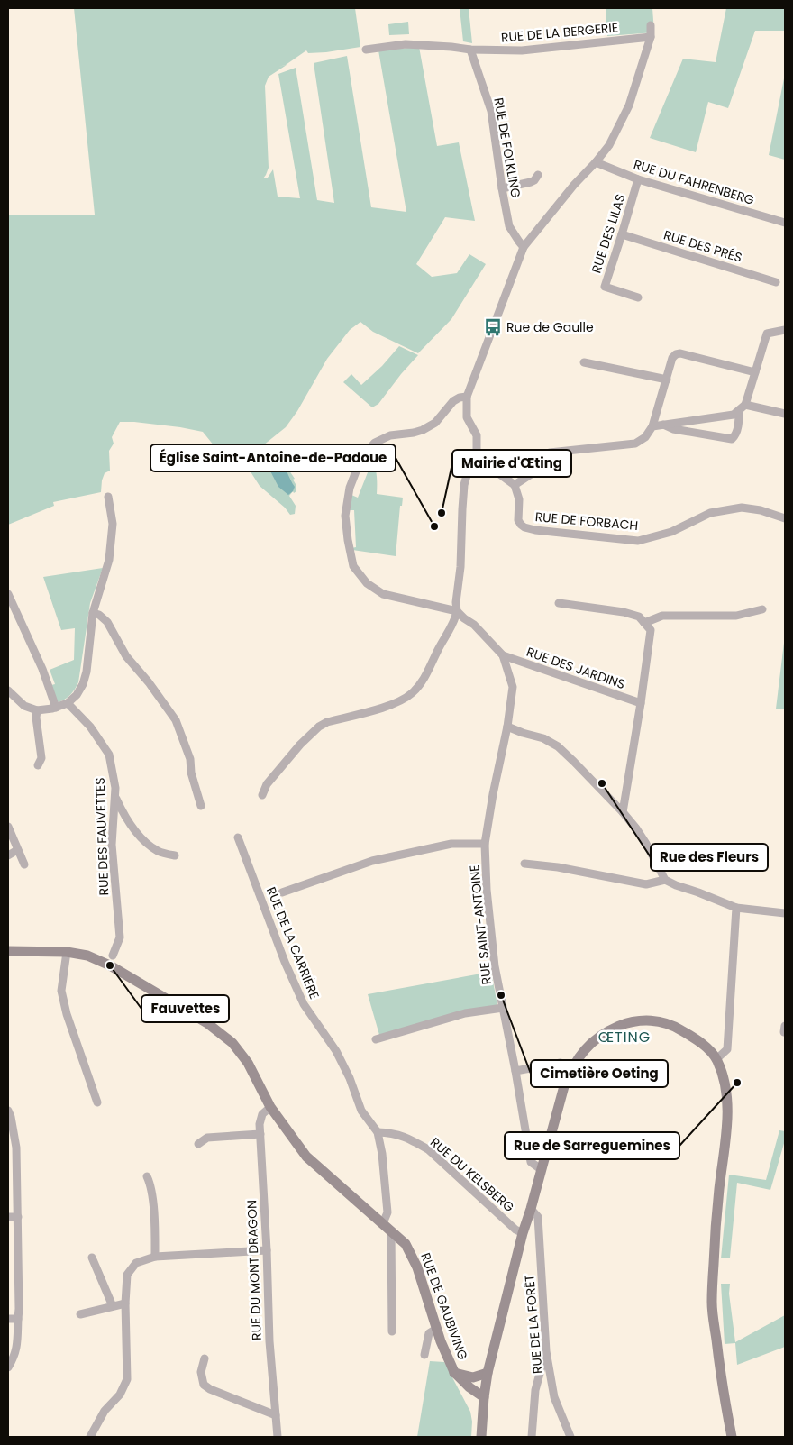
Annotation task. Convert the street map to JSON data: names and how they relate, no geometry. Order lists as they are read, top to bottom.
{
  "streets": {
    "main road": ["RUE DE GAUBIVING"],
    "street": [
      "RUE DE LA BERGERIE",
      "RUE DE FOLKLING",
      "RUE DU FAHRENBERG",
      "RUE DES LILAS",
      "RUE DES PRÉS",
      "RUE DE FORBACH",
      "RUE DES JARDINS",
      "RUE DES FAUVETTES",
      "RUE SAINT-ANTOINE",
      "RUE DE LA CARRIÈRE",
      "RUE DU KELSBERG",
      "RUE DU MONT DRAGON",
      "RUE DE LA FORÊT"
    ]
  },
  "crossings": [
    ["RUE DE LA BERGERIE", "RUE DE FOLKLING"],
    ["RUE DU FAHRENBERG", "RUE DES LILAS"],
    ["RUE DES LILAS", "RUE DES PRÉS"],
    ["RUE DES JARDINS", "RUE SAINT-ANTOINE"],
    ["RUE DE LA CARRIÈRE", "RUE DU KELSBERG"],
    ["RUE DU MONT DRAGON", "RUE DE GAUBIVING"]
  ],
  "districts": ["ŒTING"],
  "places": {
    "bus stop": ["Rue de Gaulle"],
    "other": [
      "Mairie d'Œting",
      "Église Saint-Antoine-de-Padoue",
      "Rue des Fleurs",
      "Fauvettes",
      "Cimetière Oeting",
      "Rue de Sarreguemines"
    ]
  }
}
